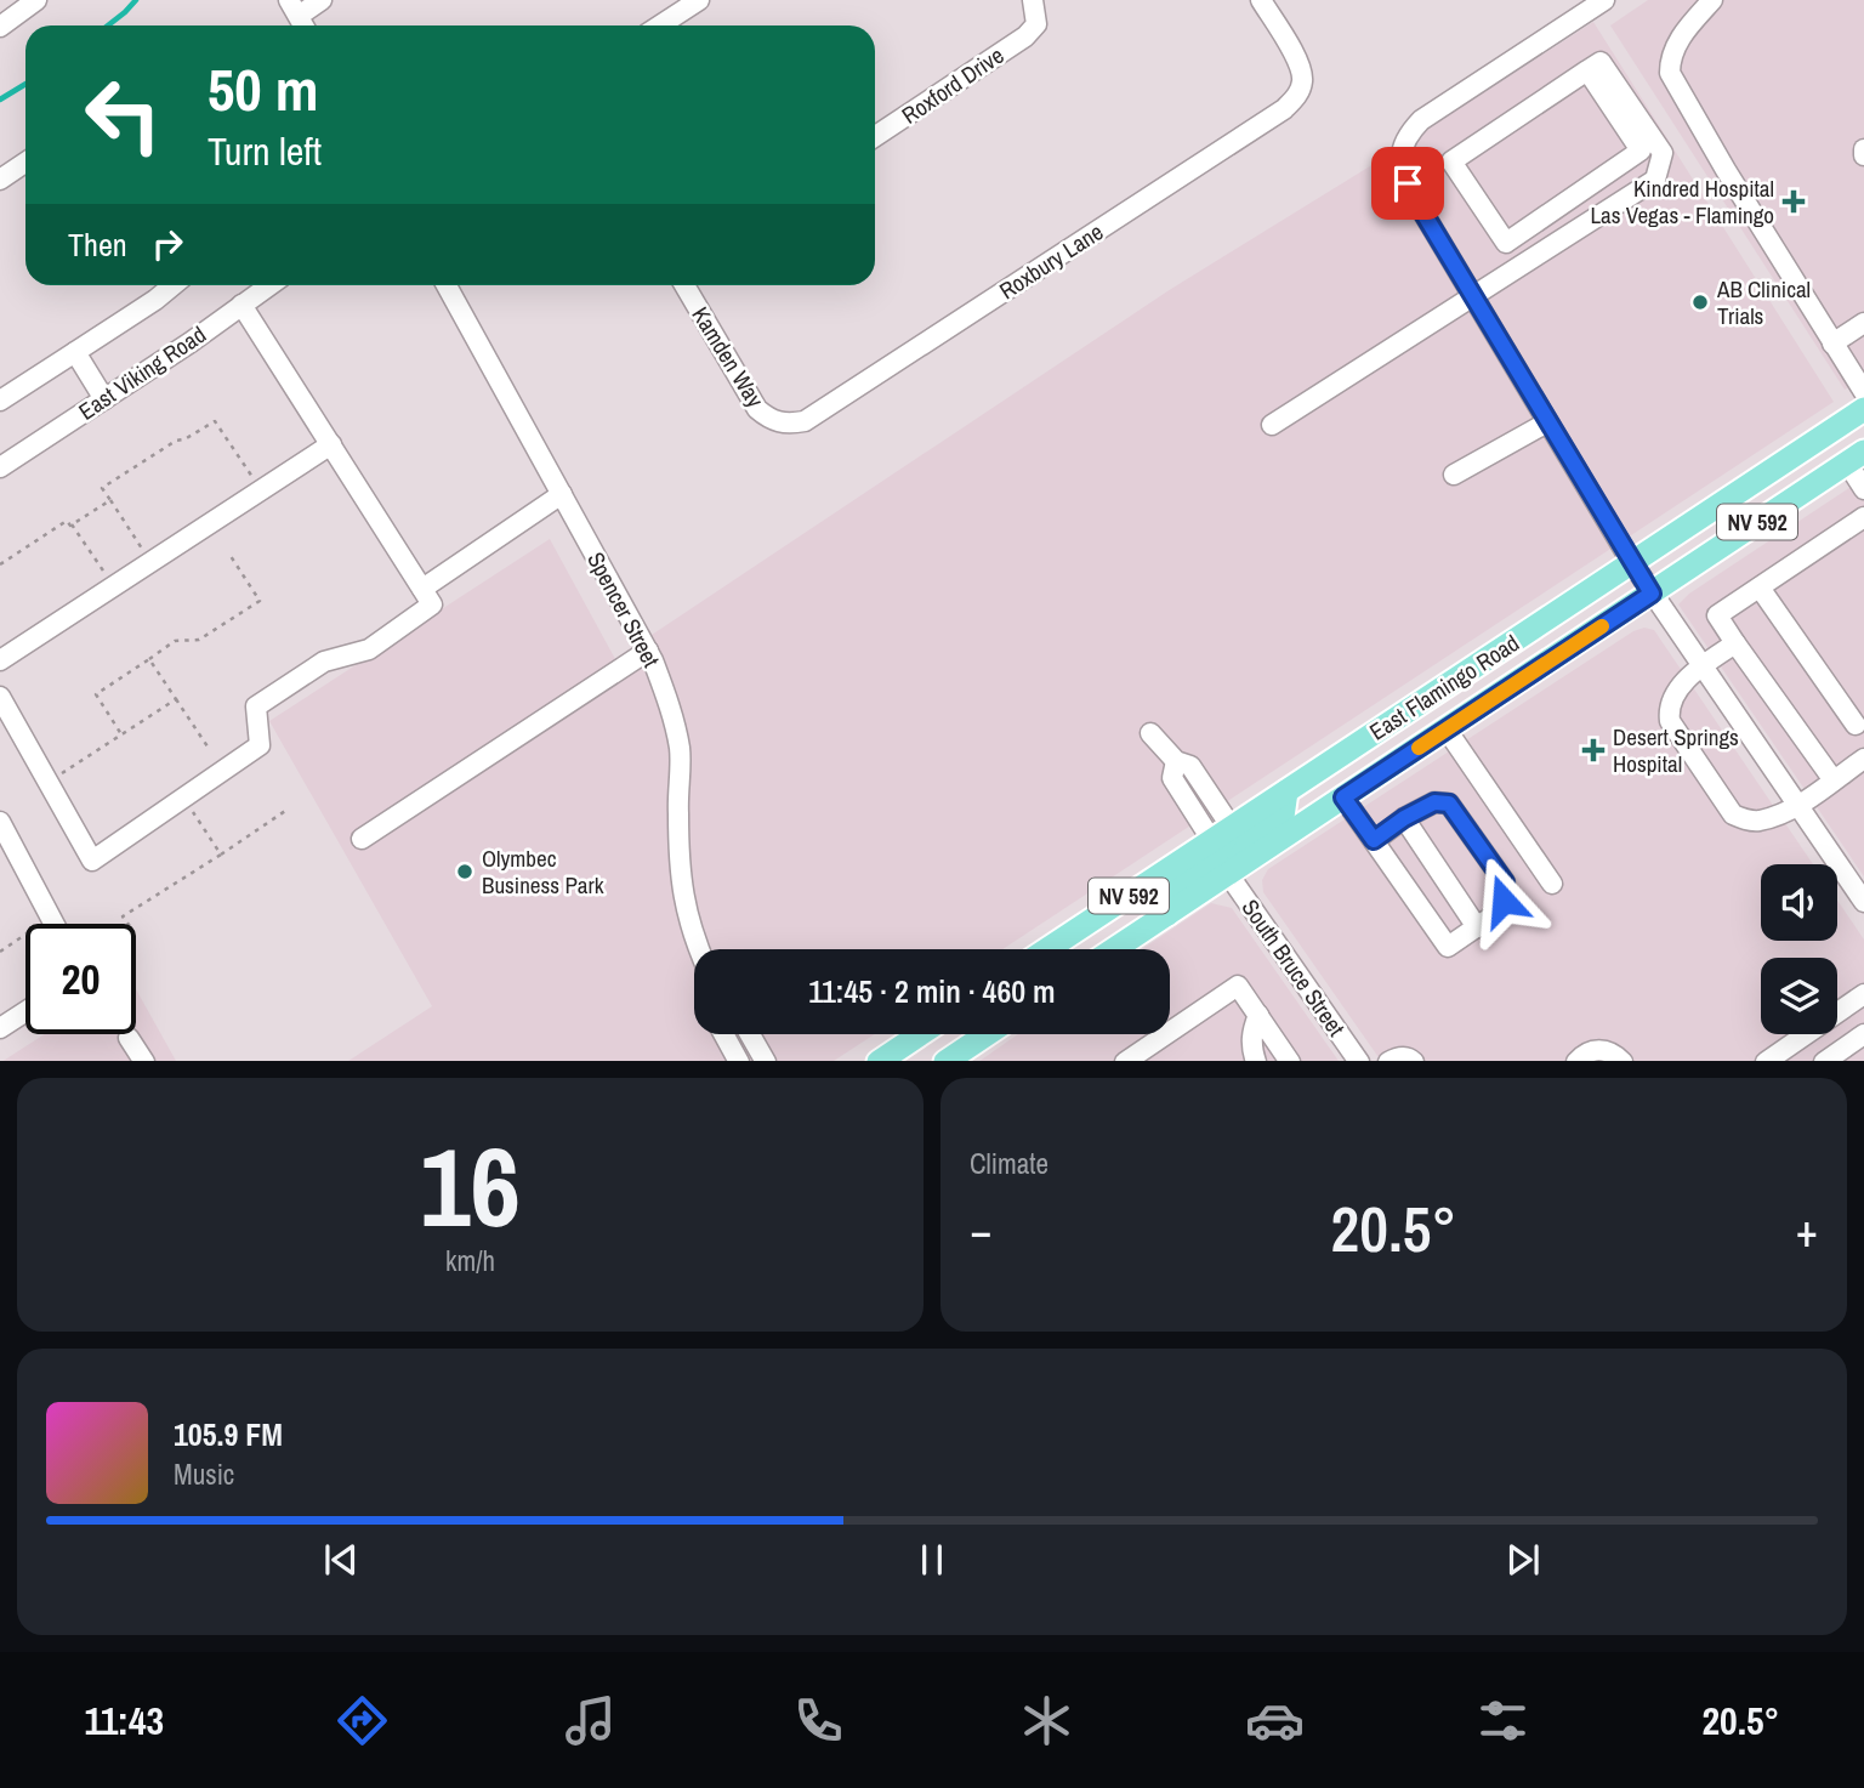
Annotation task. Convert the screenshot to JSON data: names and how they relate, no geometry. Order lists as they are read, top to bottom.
{
  "streets": {
    "main road": ["NV 592", "East Flamingo Road"],
    "street": [
      "Roxford Drive",
      "Roxbury Lane",
      "Kamden Way",
      "East Viking Road",
      "Spencer Street",
      "South Bruce Street"
    ]
  },
  "crossings": [
    ["Roxbury Lane", "Kamden Way"],
    ["East Flamingo Road", "South Bruce Street"]
  ],
  "places": {
    "health": ["Kindred Hospital Las Vegas - Flamingo", "Desert Springs Hospital"],
    "other": ["AB Clinical Trials", "Olymbec Business Park"]
  },
  "page": {
    "turn": ["50 m", "Turn left"],
    "then": "Then",
    "limit": "20",
    "trip": "11:45 · 2 min · 460 m",
    "tile": [
      ["16", "km/h"],
      "Climate"
    ],
    "heat": ["−", "20.5°", "+"],
    "song": ["105.9 FM", "Music"],
    "tabs": ["11:43", "20.5°"]
  }
}
